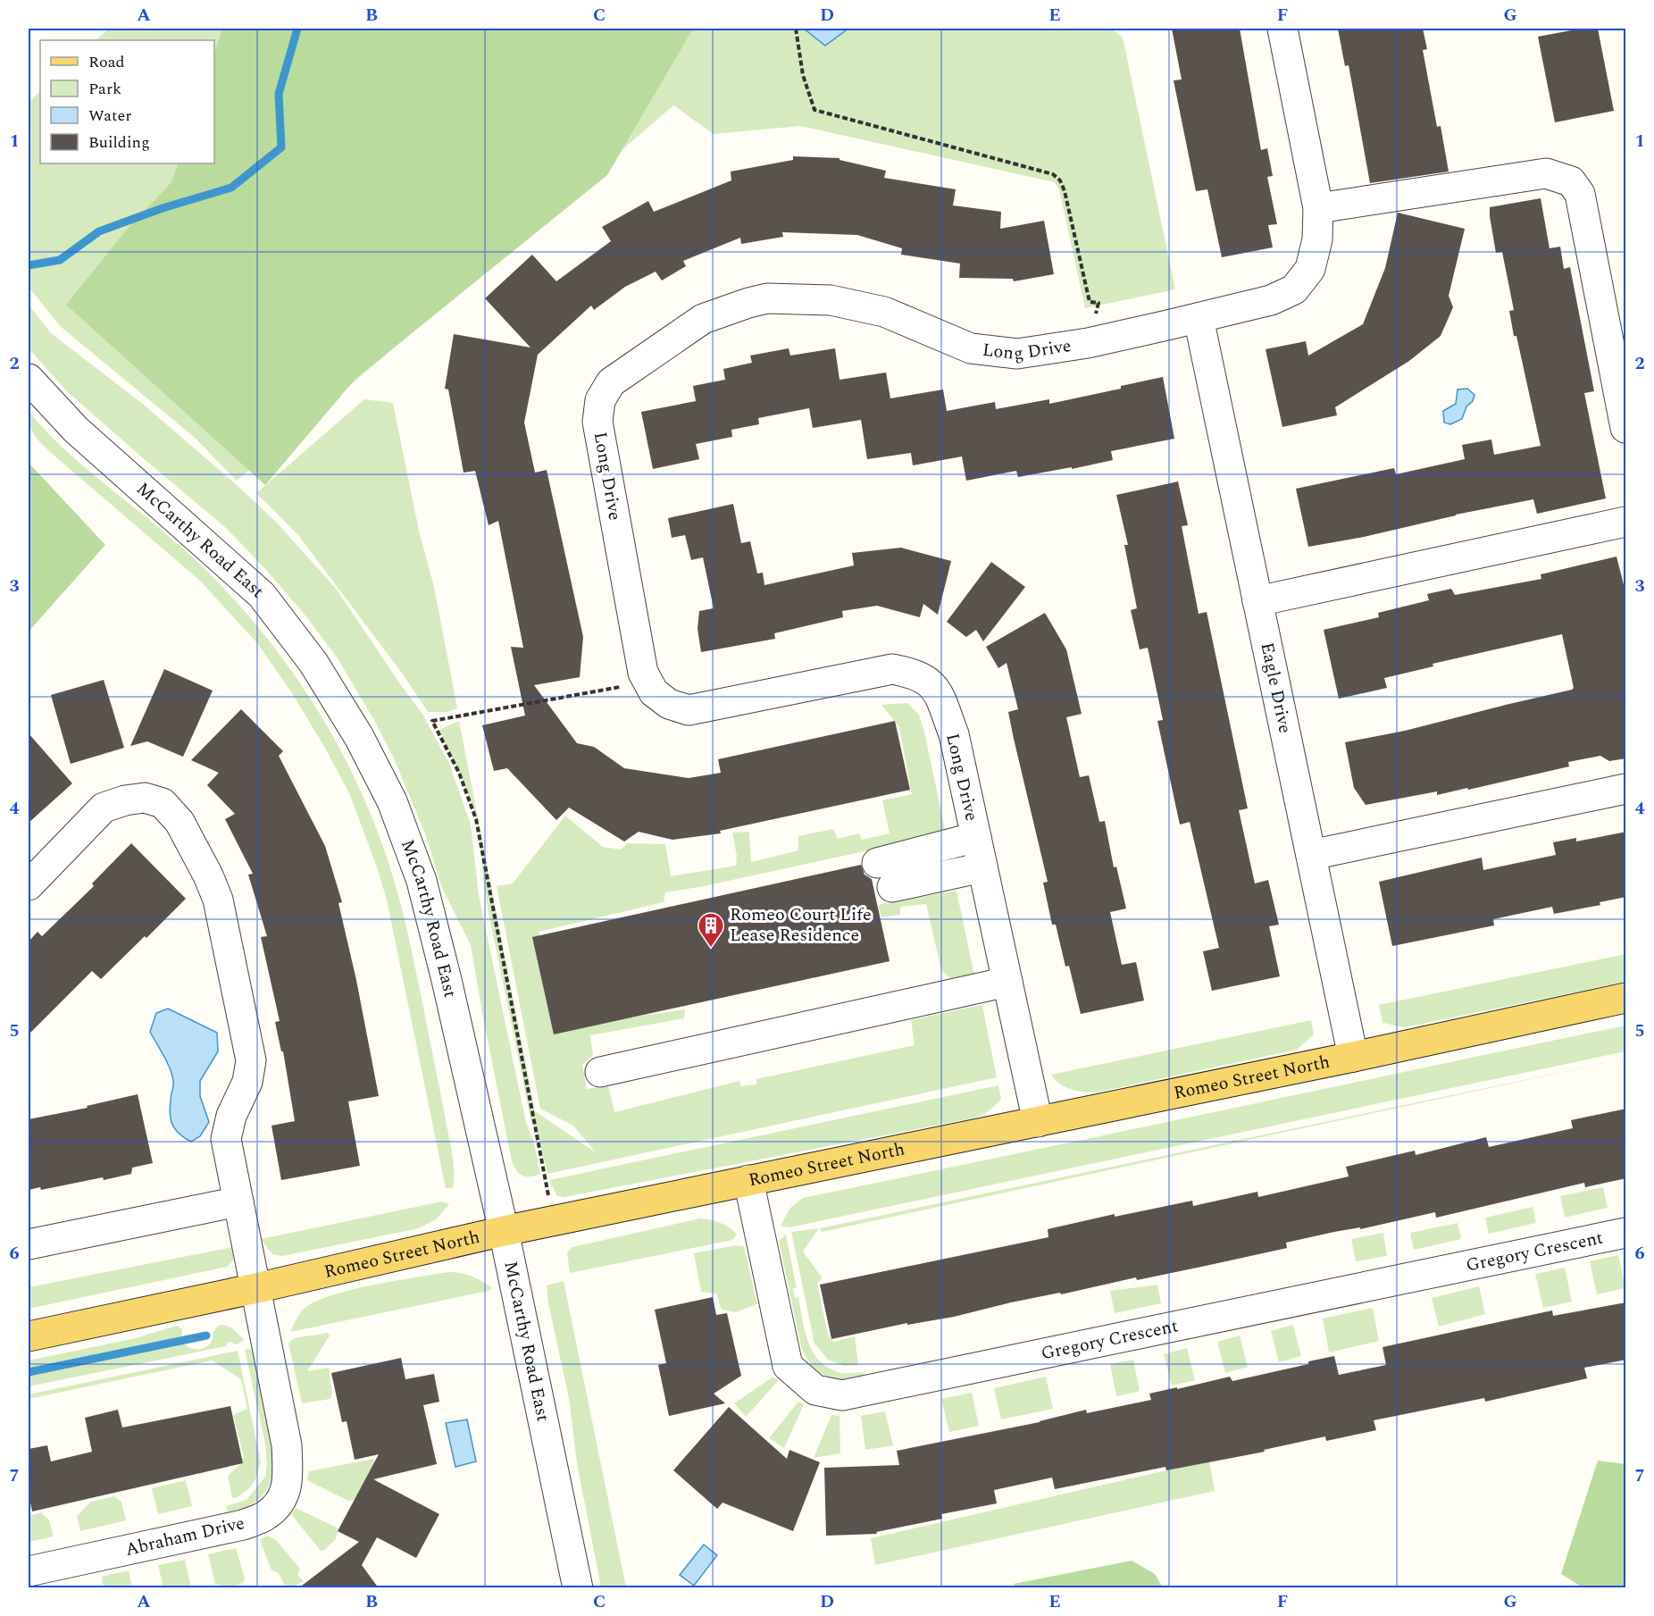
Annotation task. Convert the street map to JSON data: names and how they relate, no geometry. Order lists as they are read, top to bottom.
{
  "streets": {
    "main road": ["Romeo Street North"],
    "street": [
      "Long Drive",
      "McCarthy Road East",
      "Eagle Drive",
      "Gregory Crescent",
      "Abraham Drive"
    ]
  },
  "crossings": [
    ["Long Drive", "Eagle Drive"],
    ["Long Drive", "Romeo Street North"],
    ["McCarthy Road East", "Romeo Street North"],
    ["Eagle Drive", "Romeo Street North"],
    ["Romeo Street North", "Gregory Crescent"],
    ["Romeo Street North", "Abraham Drive"]
  ],
  "places": {
    "building": ["Romeo Court Life Lease Residence"]
  },
  "legend": [
    "Road",
    "Park",
    "Water",
    "Building"
  ],
  "grid": {
    "columns": [
      "A",
      "B",
      "C",
      "D",
      "E",
      "F",
      "G"
    ],
    "rows": [
      "1",
      "2",
      "3",
      "4",
      "5",
      "6",
      "7"
    ]
  }
}
